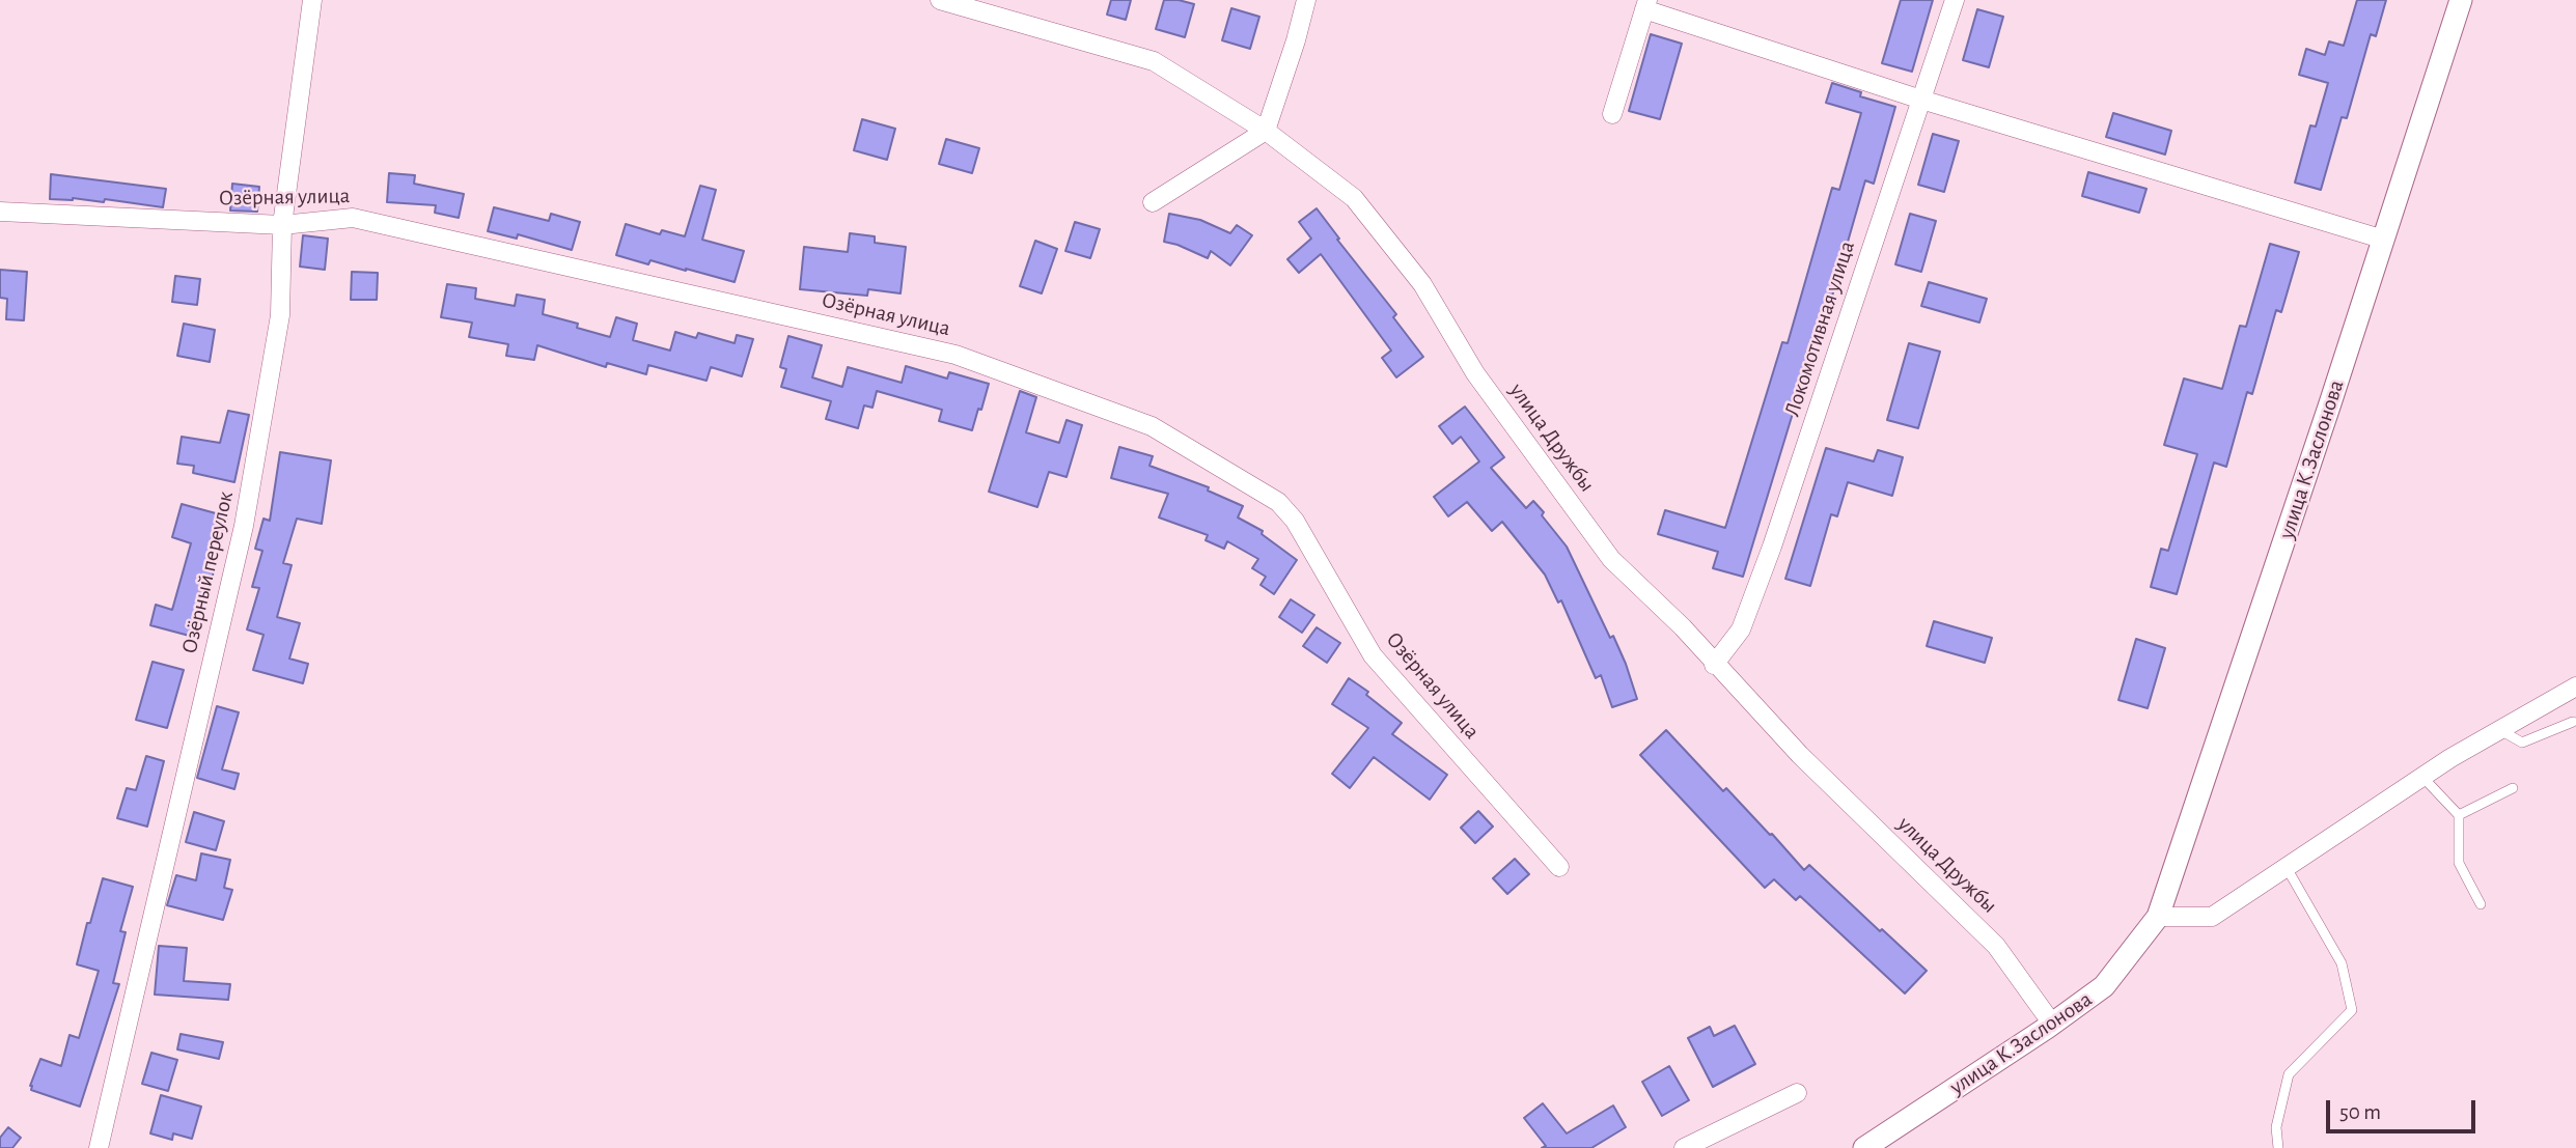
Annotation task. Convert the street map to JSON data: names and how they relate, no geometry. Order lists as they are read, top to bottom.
{
  "streets": {
    "street": [
      "Озёрная улица",
      "Локомотивная улица",
      "улица Дружбы",
      "улица К.Заслонова",
      "Озёрный переулок"
    ]
  },
  "crossings": [
    ["Озёрная улица", "Озёрный переулок"],
    ["Локомотивная улица", "улица Дружбы"],
    ["улица Дружбы", "улица К.Заслонова"]
  ],
  "scale_bar": "50 m"
}
